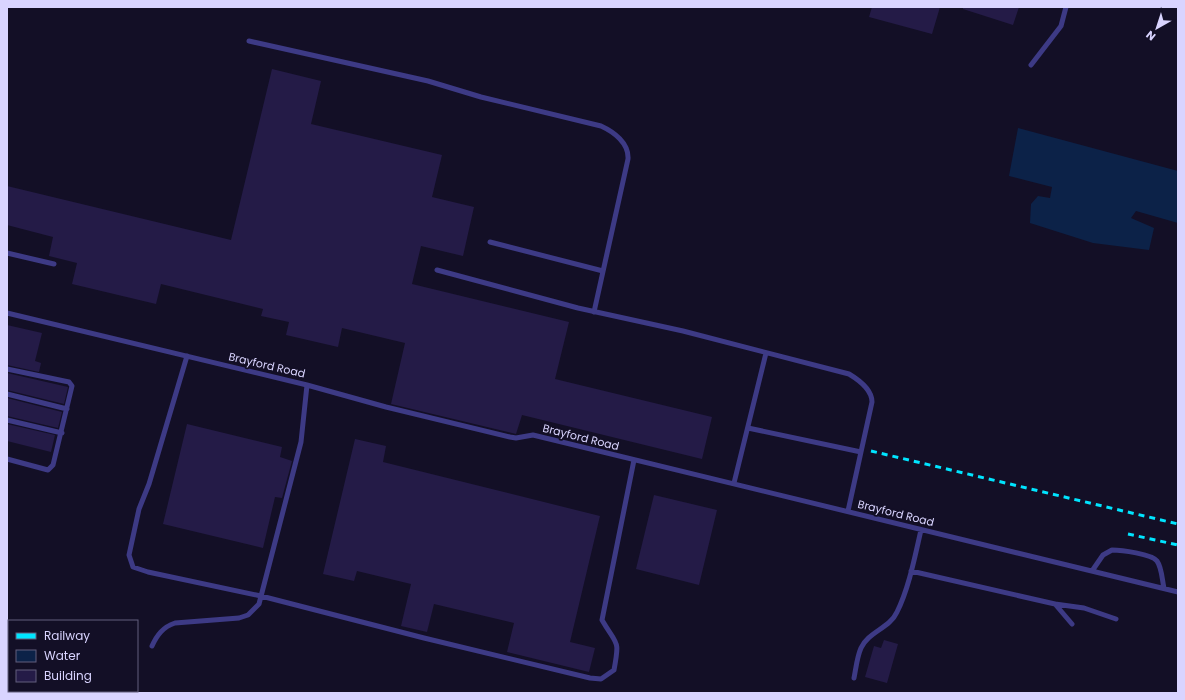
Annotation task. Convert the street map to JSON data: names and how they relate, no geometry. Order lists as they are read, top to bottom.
{
  "streets": {
    "lane": ["Brayford Road"]
  },
  "legend": ["Railway", "Water", "Building"],
  "north": "bottom left"
}
